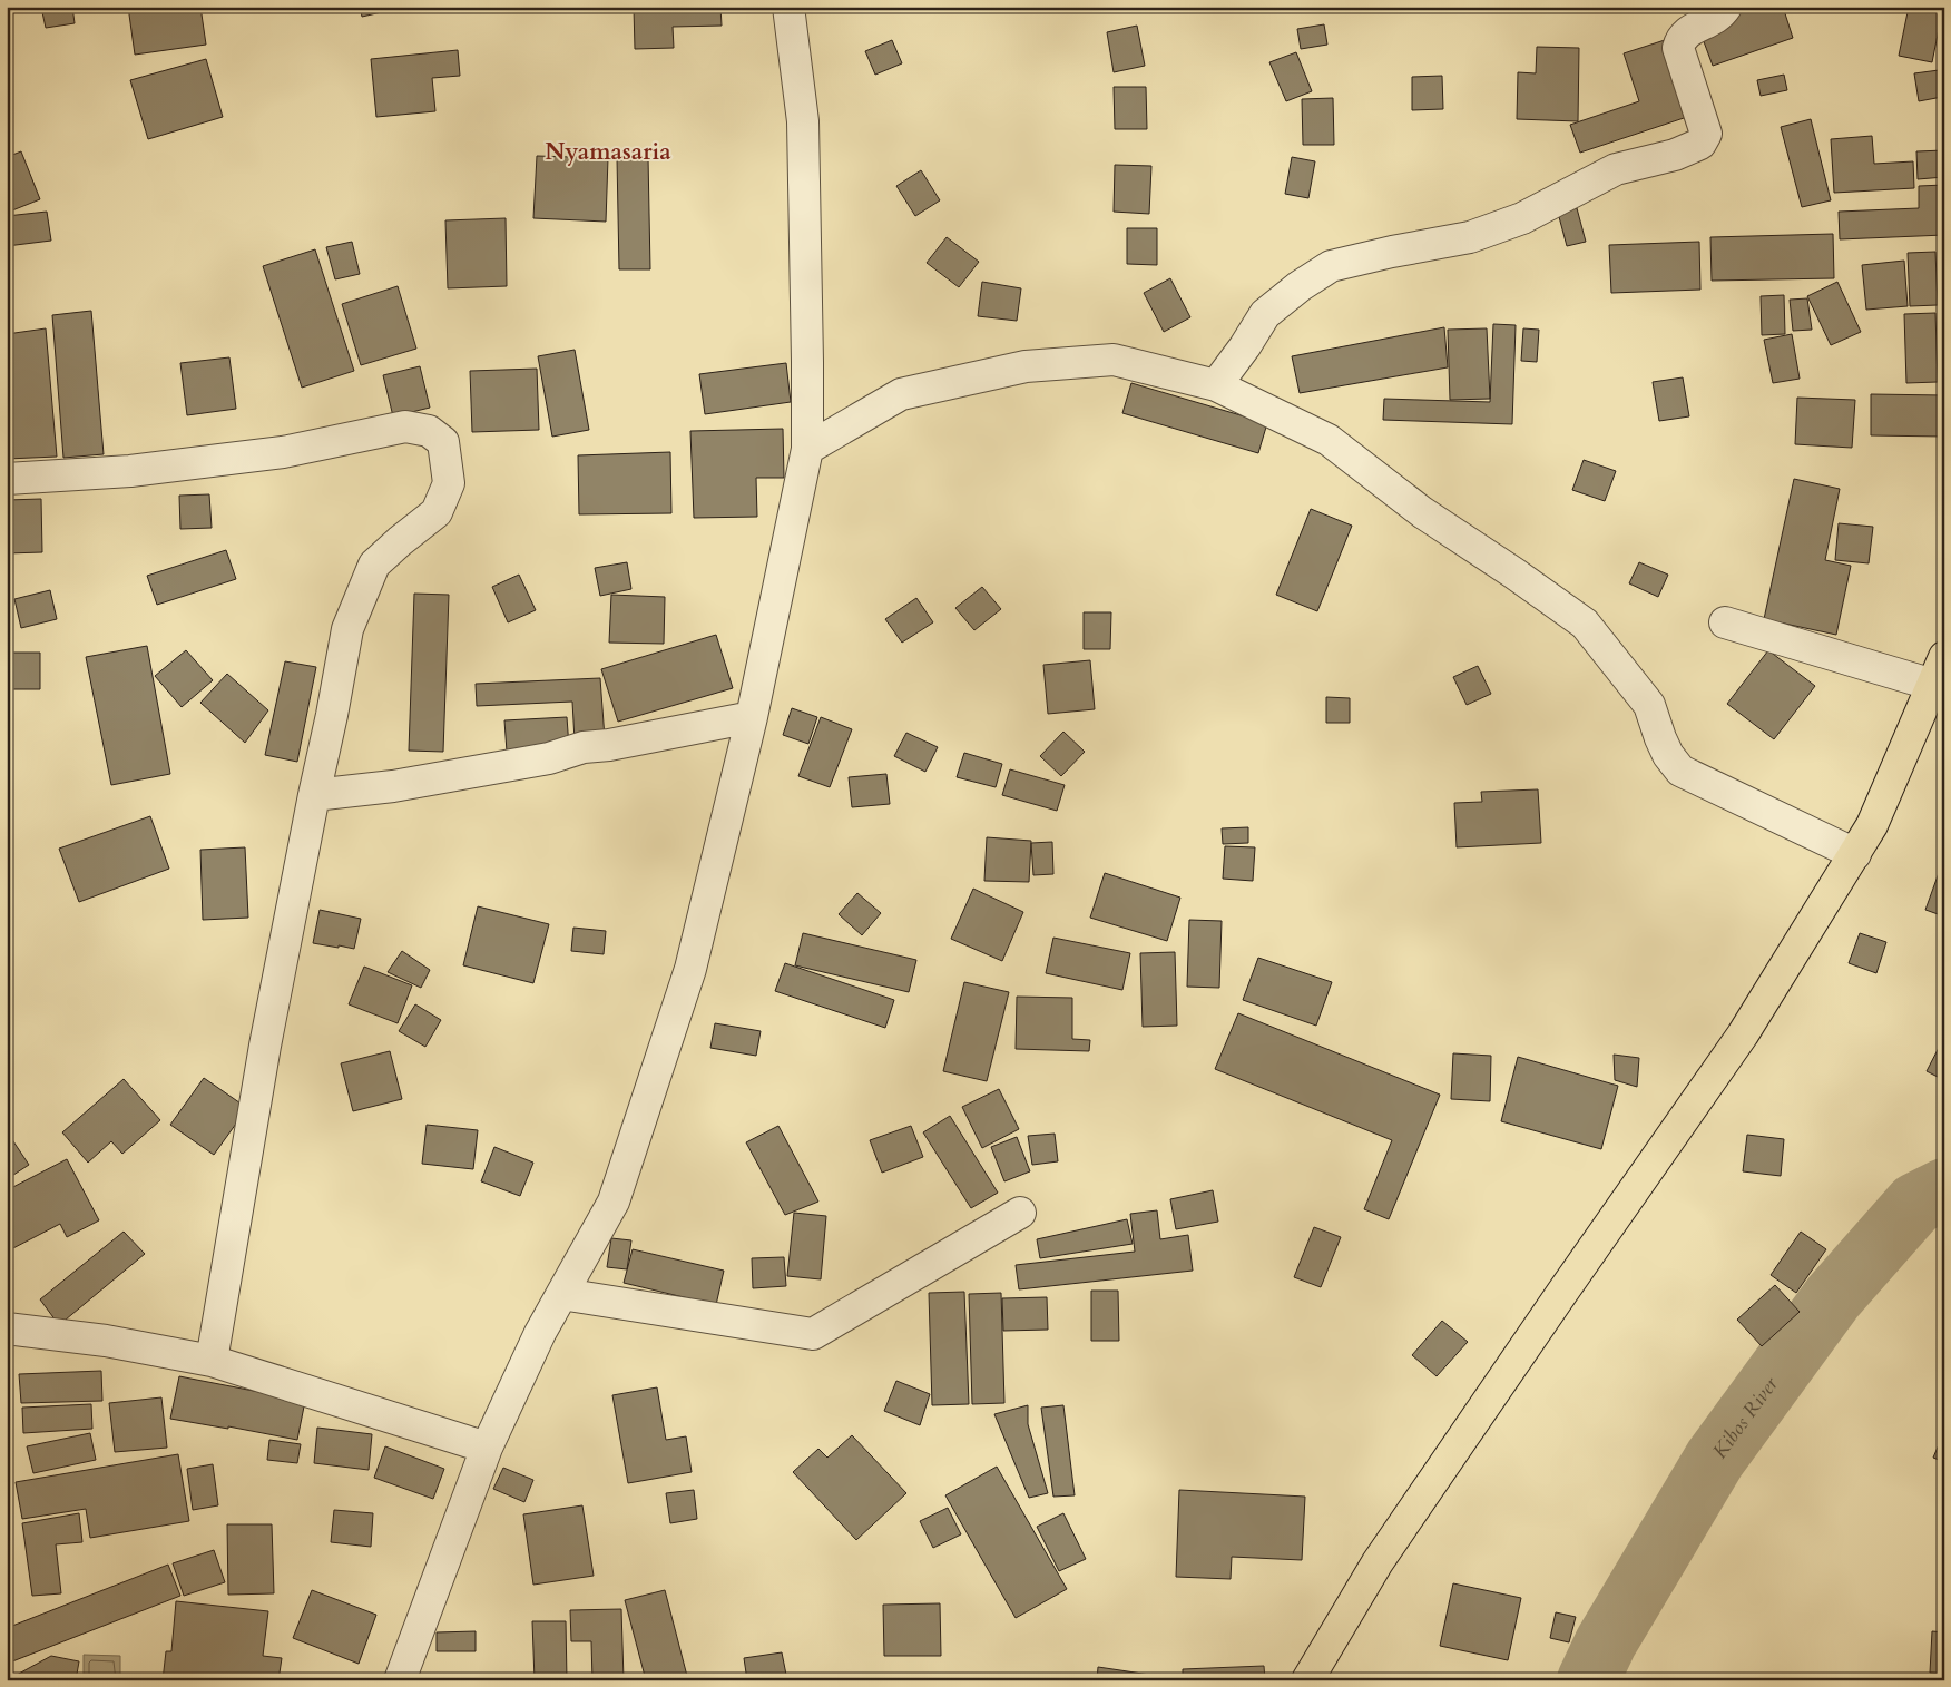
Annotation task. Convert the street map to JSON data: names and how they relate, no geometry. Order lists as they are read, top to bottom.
{
  "districts": ["Nyamasaria"],
  "water": ["Kibos River"]
}
